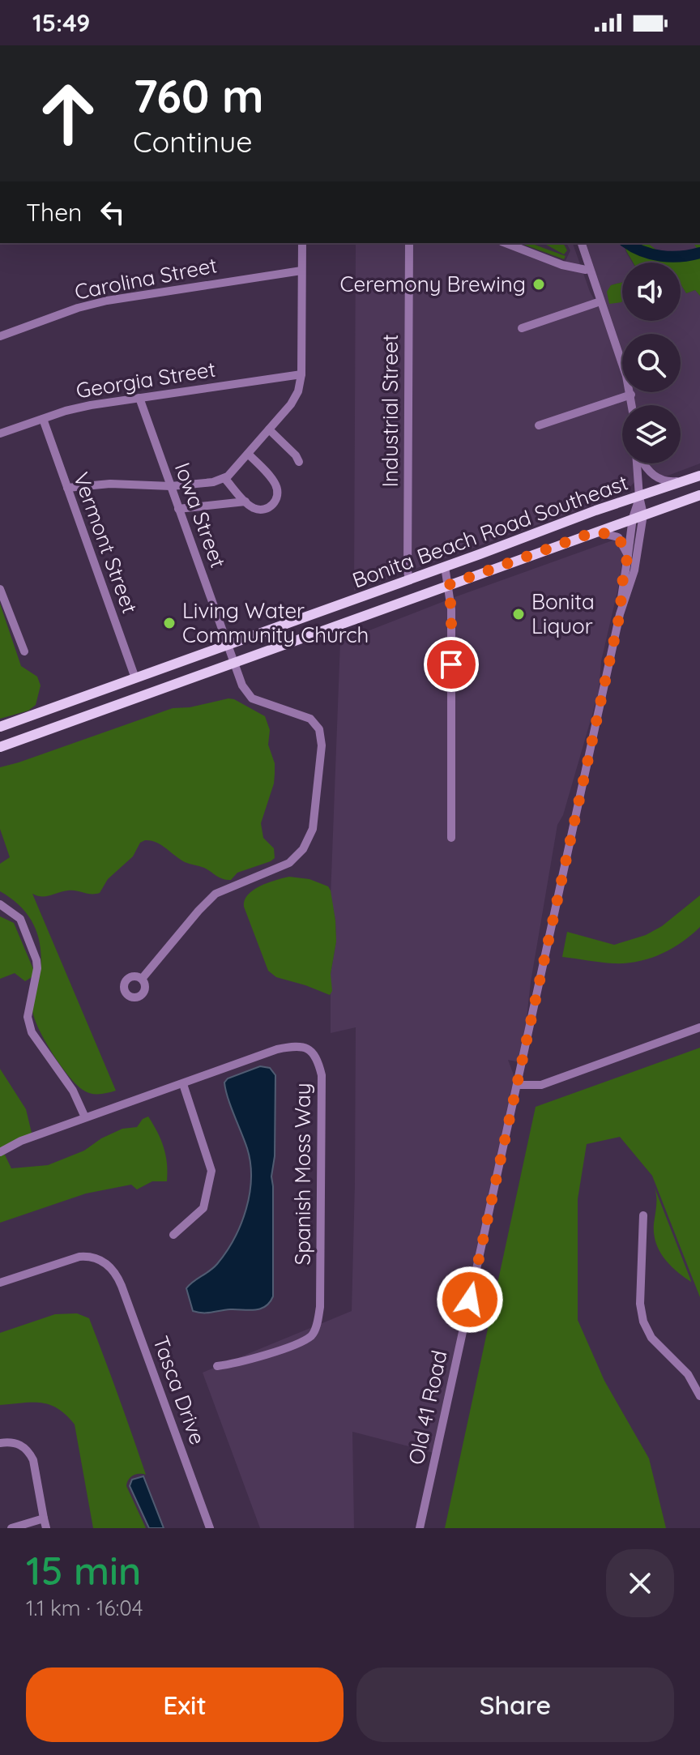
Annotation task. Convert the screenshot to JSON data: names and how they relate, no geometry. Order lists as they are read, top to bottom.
{
  "streets": {
    "main road": ["Bonita Beach Road Southeast"],
    "street": [
      "Carolina Street",
      "Georgia Street",
      "Industrial Street",
      "Iowa Street",
      "Vermont Street",
      "Spanish Moss Way",
      "Tasca Drive",
      "Old 41 Road"
    ]
  },
  "crossings": [
    ["Georgia Street", "Iowa Street"],
    ["Georgia Street", "Vermont Street"],
    ["Industrial Street", "Bonita Beach Road Southeast"],
    ["Iowa Street", "Bonita Beach Road Southeast"],
    ["Bonita Beach Road Southeast", "Vermont Street"],
    ["Bonita Beach Road Southeast", "Old 41 Road"]
  ],
  "places": ["Ceremony Brewing", "Bonita Liquor", "Living Water Community Church"],
  "page": {
    "status": "15:49",
    "turn": ["760 m", "Continue"],
    "then": "Then",
    "heading": ["15 min", "1.1 km · 16:04"],
    "buttons": ["Exit", "Share"]
  }
}
